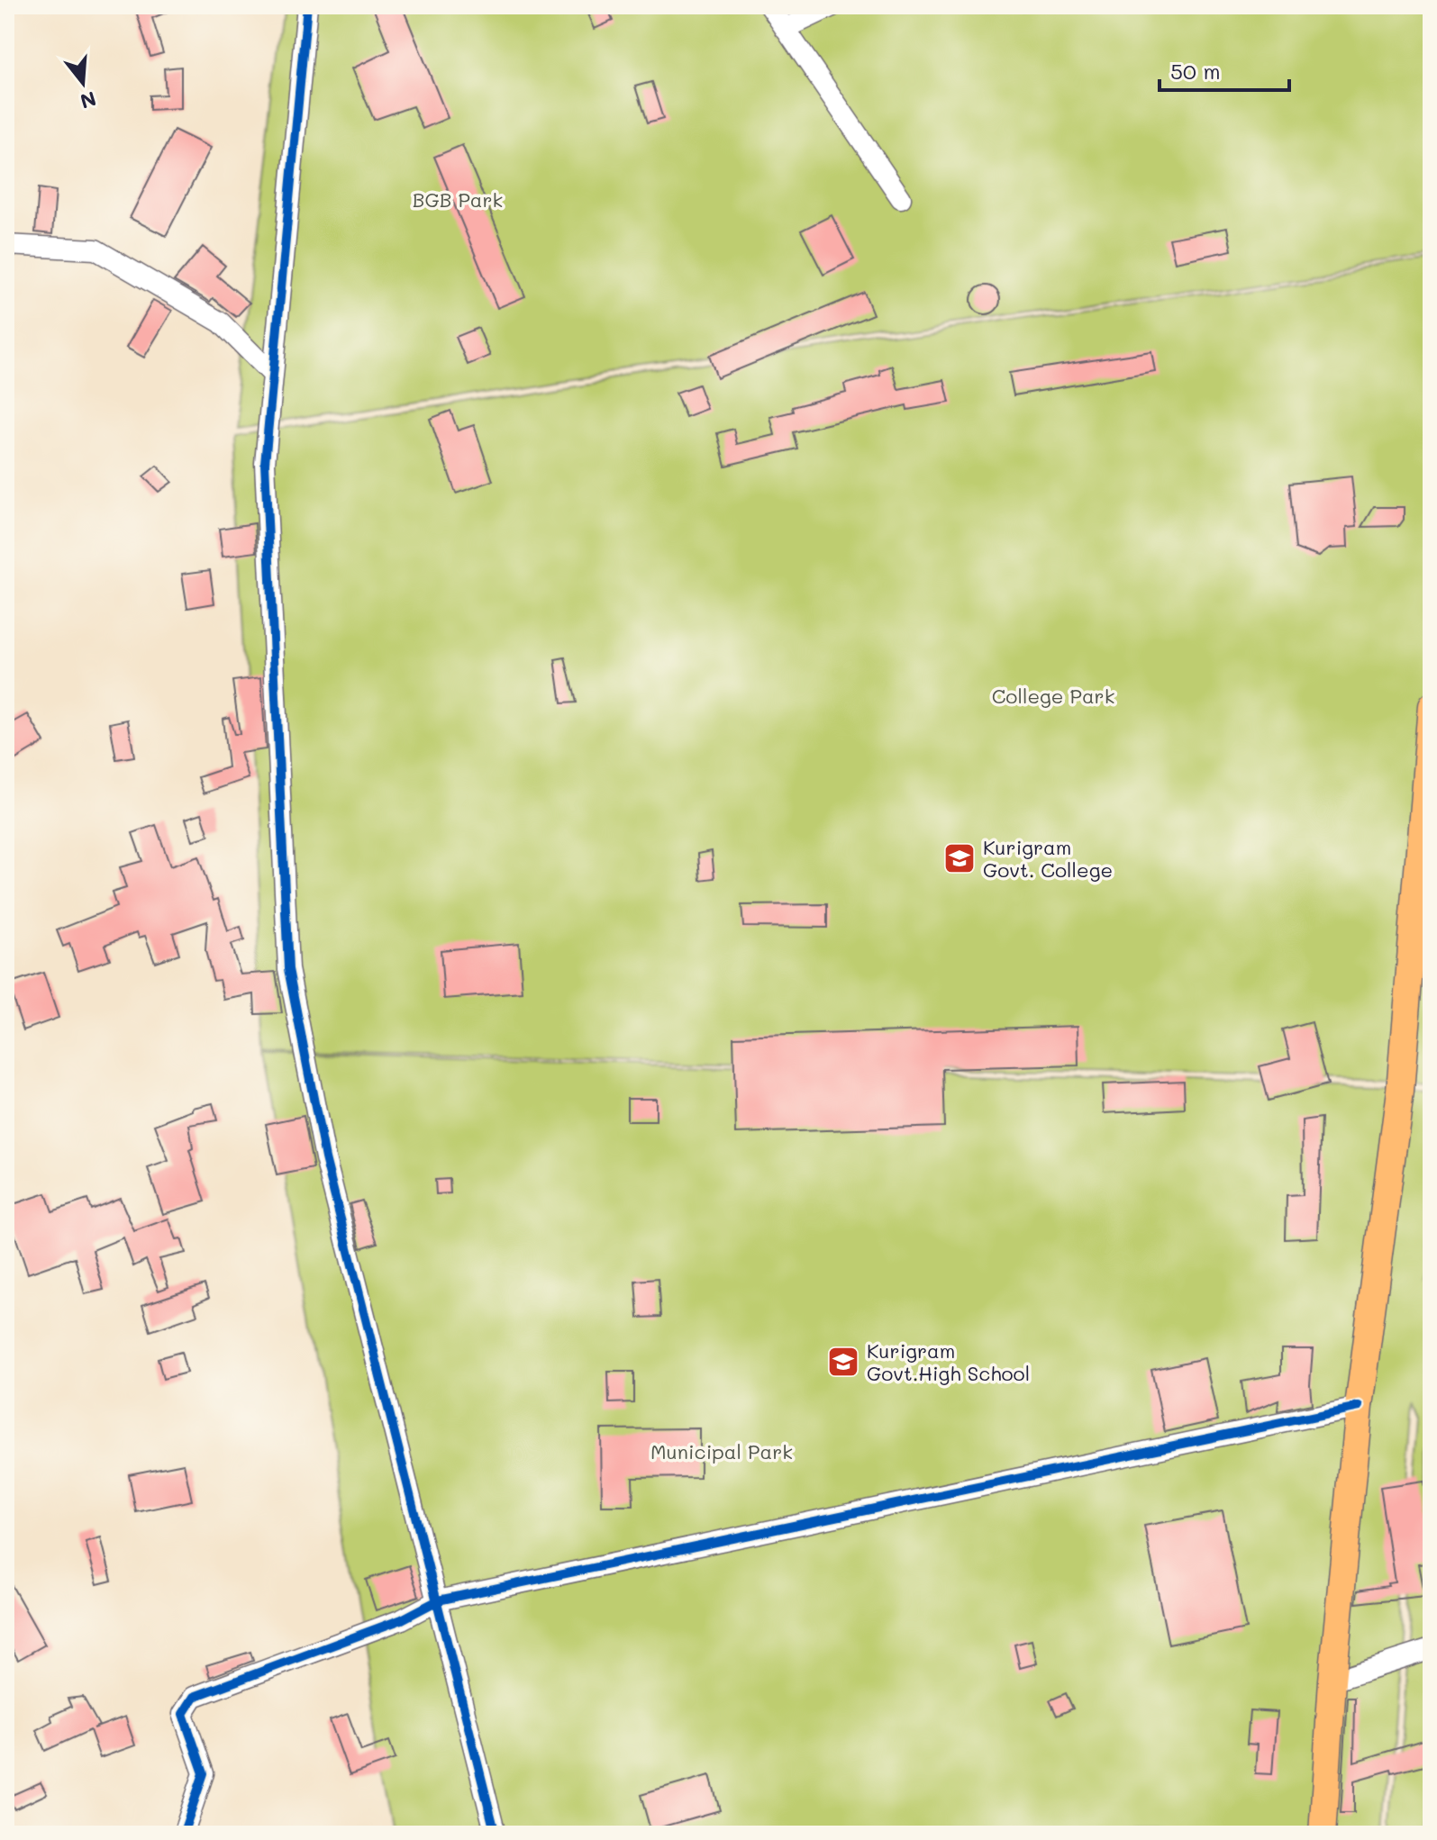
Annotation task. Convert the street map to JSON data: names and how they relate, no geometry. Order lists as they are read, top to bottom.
{
  "parks": ["BGB Park", "College Park", "Municipal Park"],
  "places": {
    "school or university": ["Kurigram Govt. College", "Kurigram Govt.High School"]
  },
  "scale_bar": "50 m",
  "north": "bottom"
}
